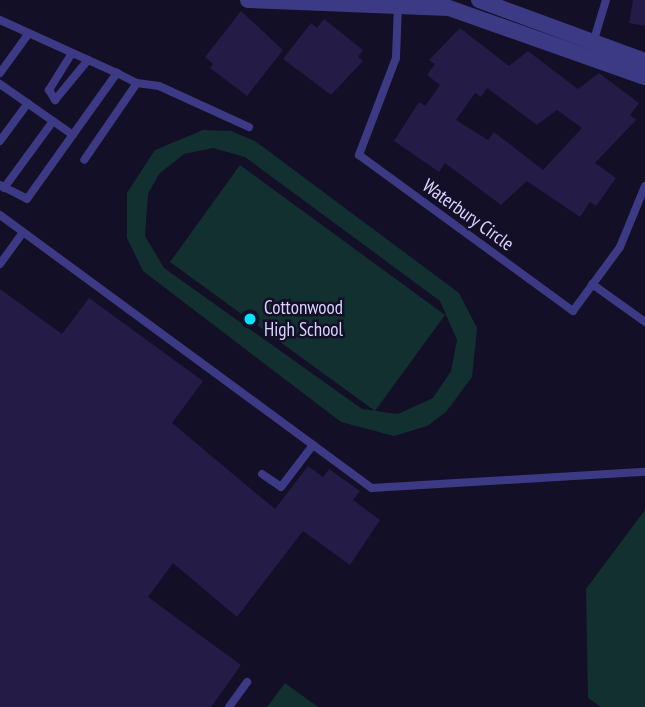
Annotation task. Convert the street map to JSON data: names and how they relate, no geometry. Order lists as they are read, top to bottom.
{
  "streets": {
    "lane": ["Waterbury Circle"]
  },
  "places": ["Cottonwood High School"]
}
